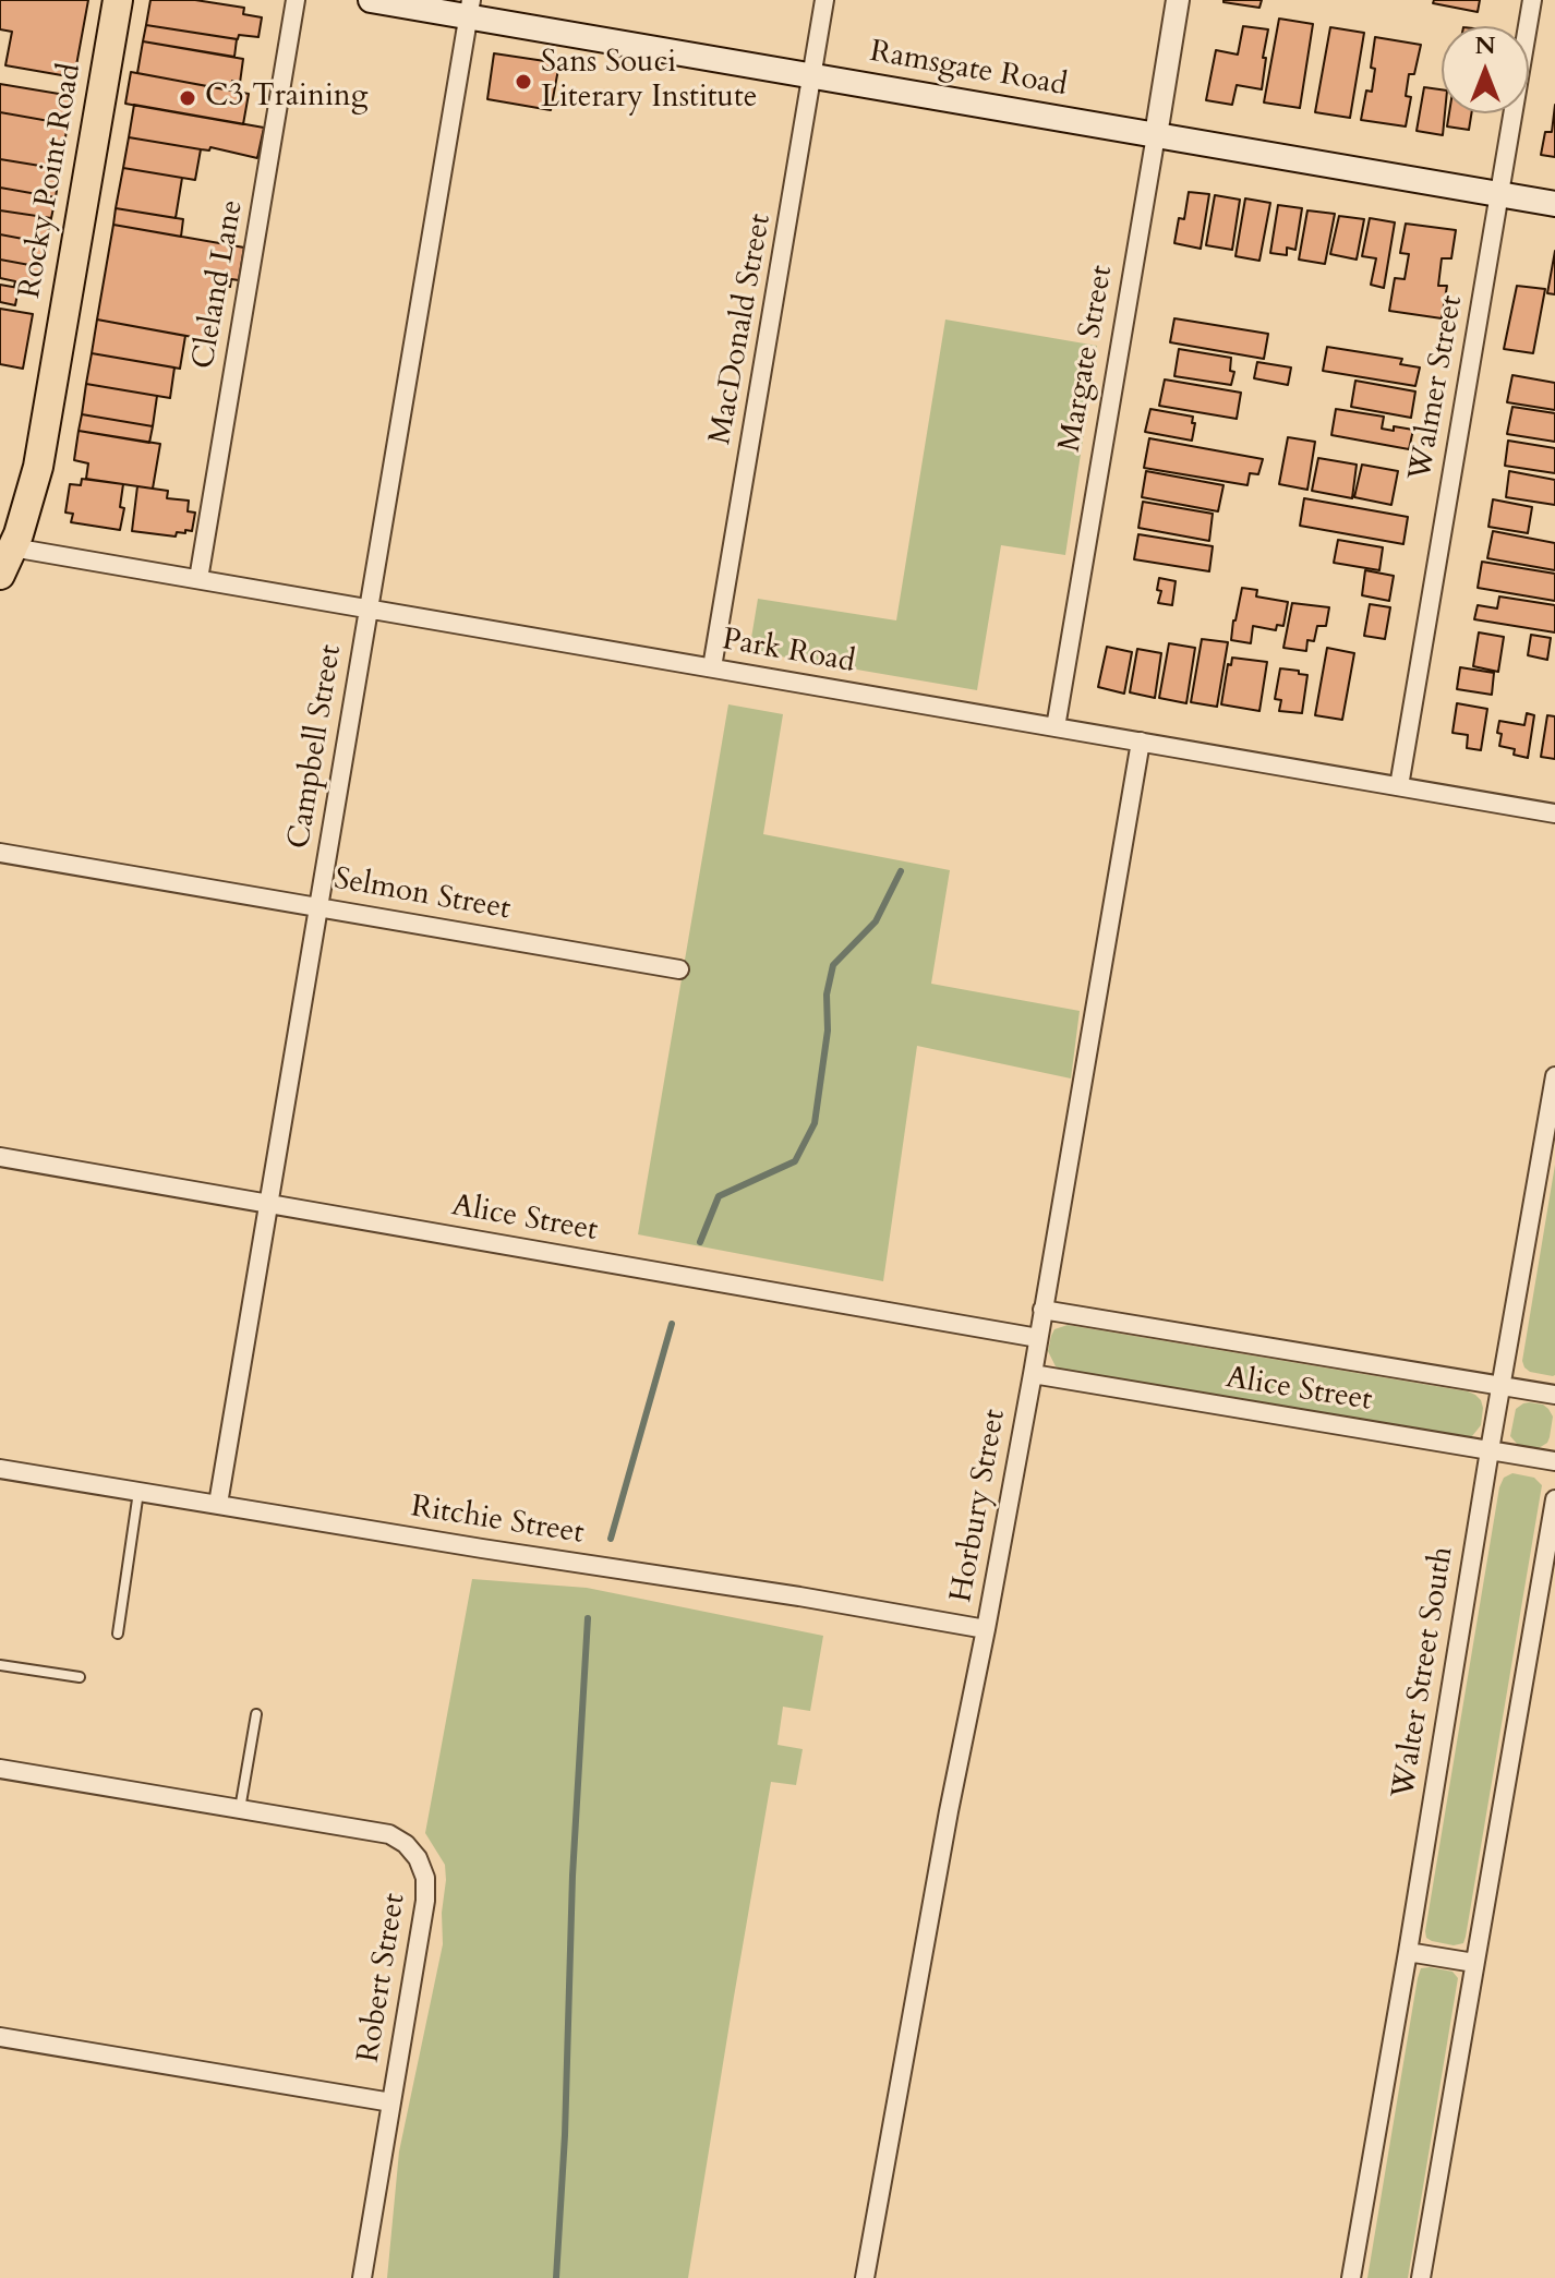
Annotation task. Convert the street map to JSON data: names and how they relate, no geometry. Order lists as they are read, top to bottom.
{
  "streets": {
    "main road": ["Ramsgate Road", "Rocky Point Road"],
    "street": [
      "Cleland Lane",
      "MacDonald Street",
      "Margate Street",
      "Walmer Street",
      "Park Road",
      "Campbell Street",
      "Selmon Street",
      "Alice Street",
      "Horbury Street",
      "Ritchie Street",
      "Walter Street South",
      "Robert Street"
    ]
  },
  "crossings": [
    ["Ramsgate Road", "MacDonald Street"],
    ["Ramsgate Road", "Margate Street"],
    ["Ramsgate Road", "Walmer Street"],
    ["Ramsgate Road", "Campbell Street"],
    ["Rocky Point Road", "Park Road"],
    ["Cleland Lane", "Park Road"],
    ["MacDonald Street", "Park Road"],
    ["Margate Street", "Park Road"],
    ["Walmer Street", "Park Road"],
    ["Park Road", "Campbell Street"],
    ["Park Road", "Horbury Street"],
    ["Campbell Street", "Selmon Street"],
    ["Campbell Street", "Alice Street"],
    ["Campbell Street", "Ritchie Street"],
    ["Alice Street", "Horbury Street"],
    ["Alice Street", "Walter Street South"],
    ["Horbury Street", "Ritchie Street"]
  ],
  "places": ["Sans Souci Literary Institute", "C3 Training"],
  "north": "top"
}
